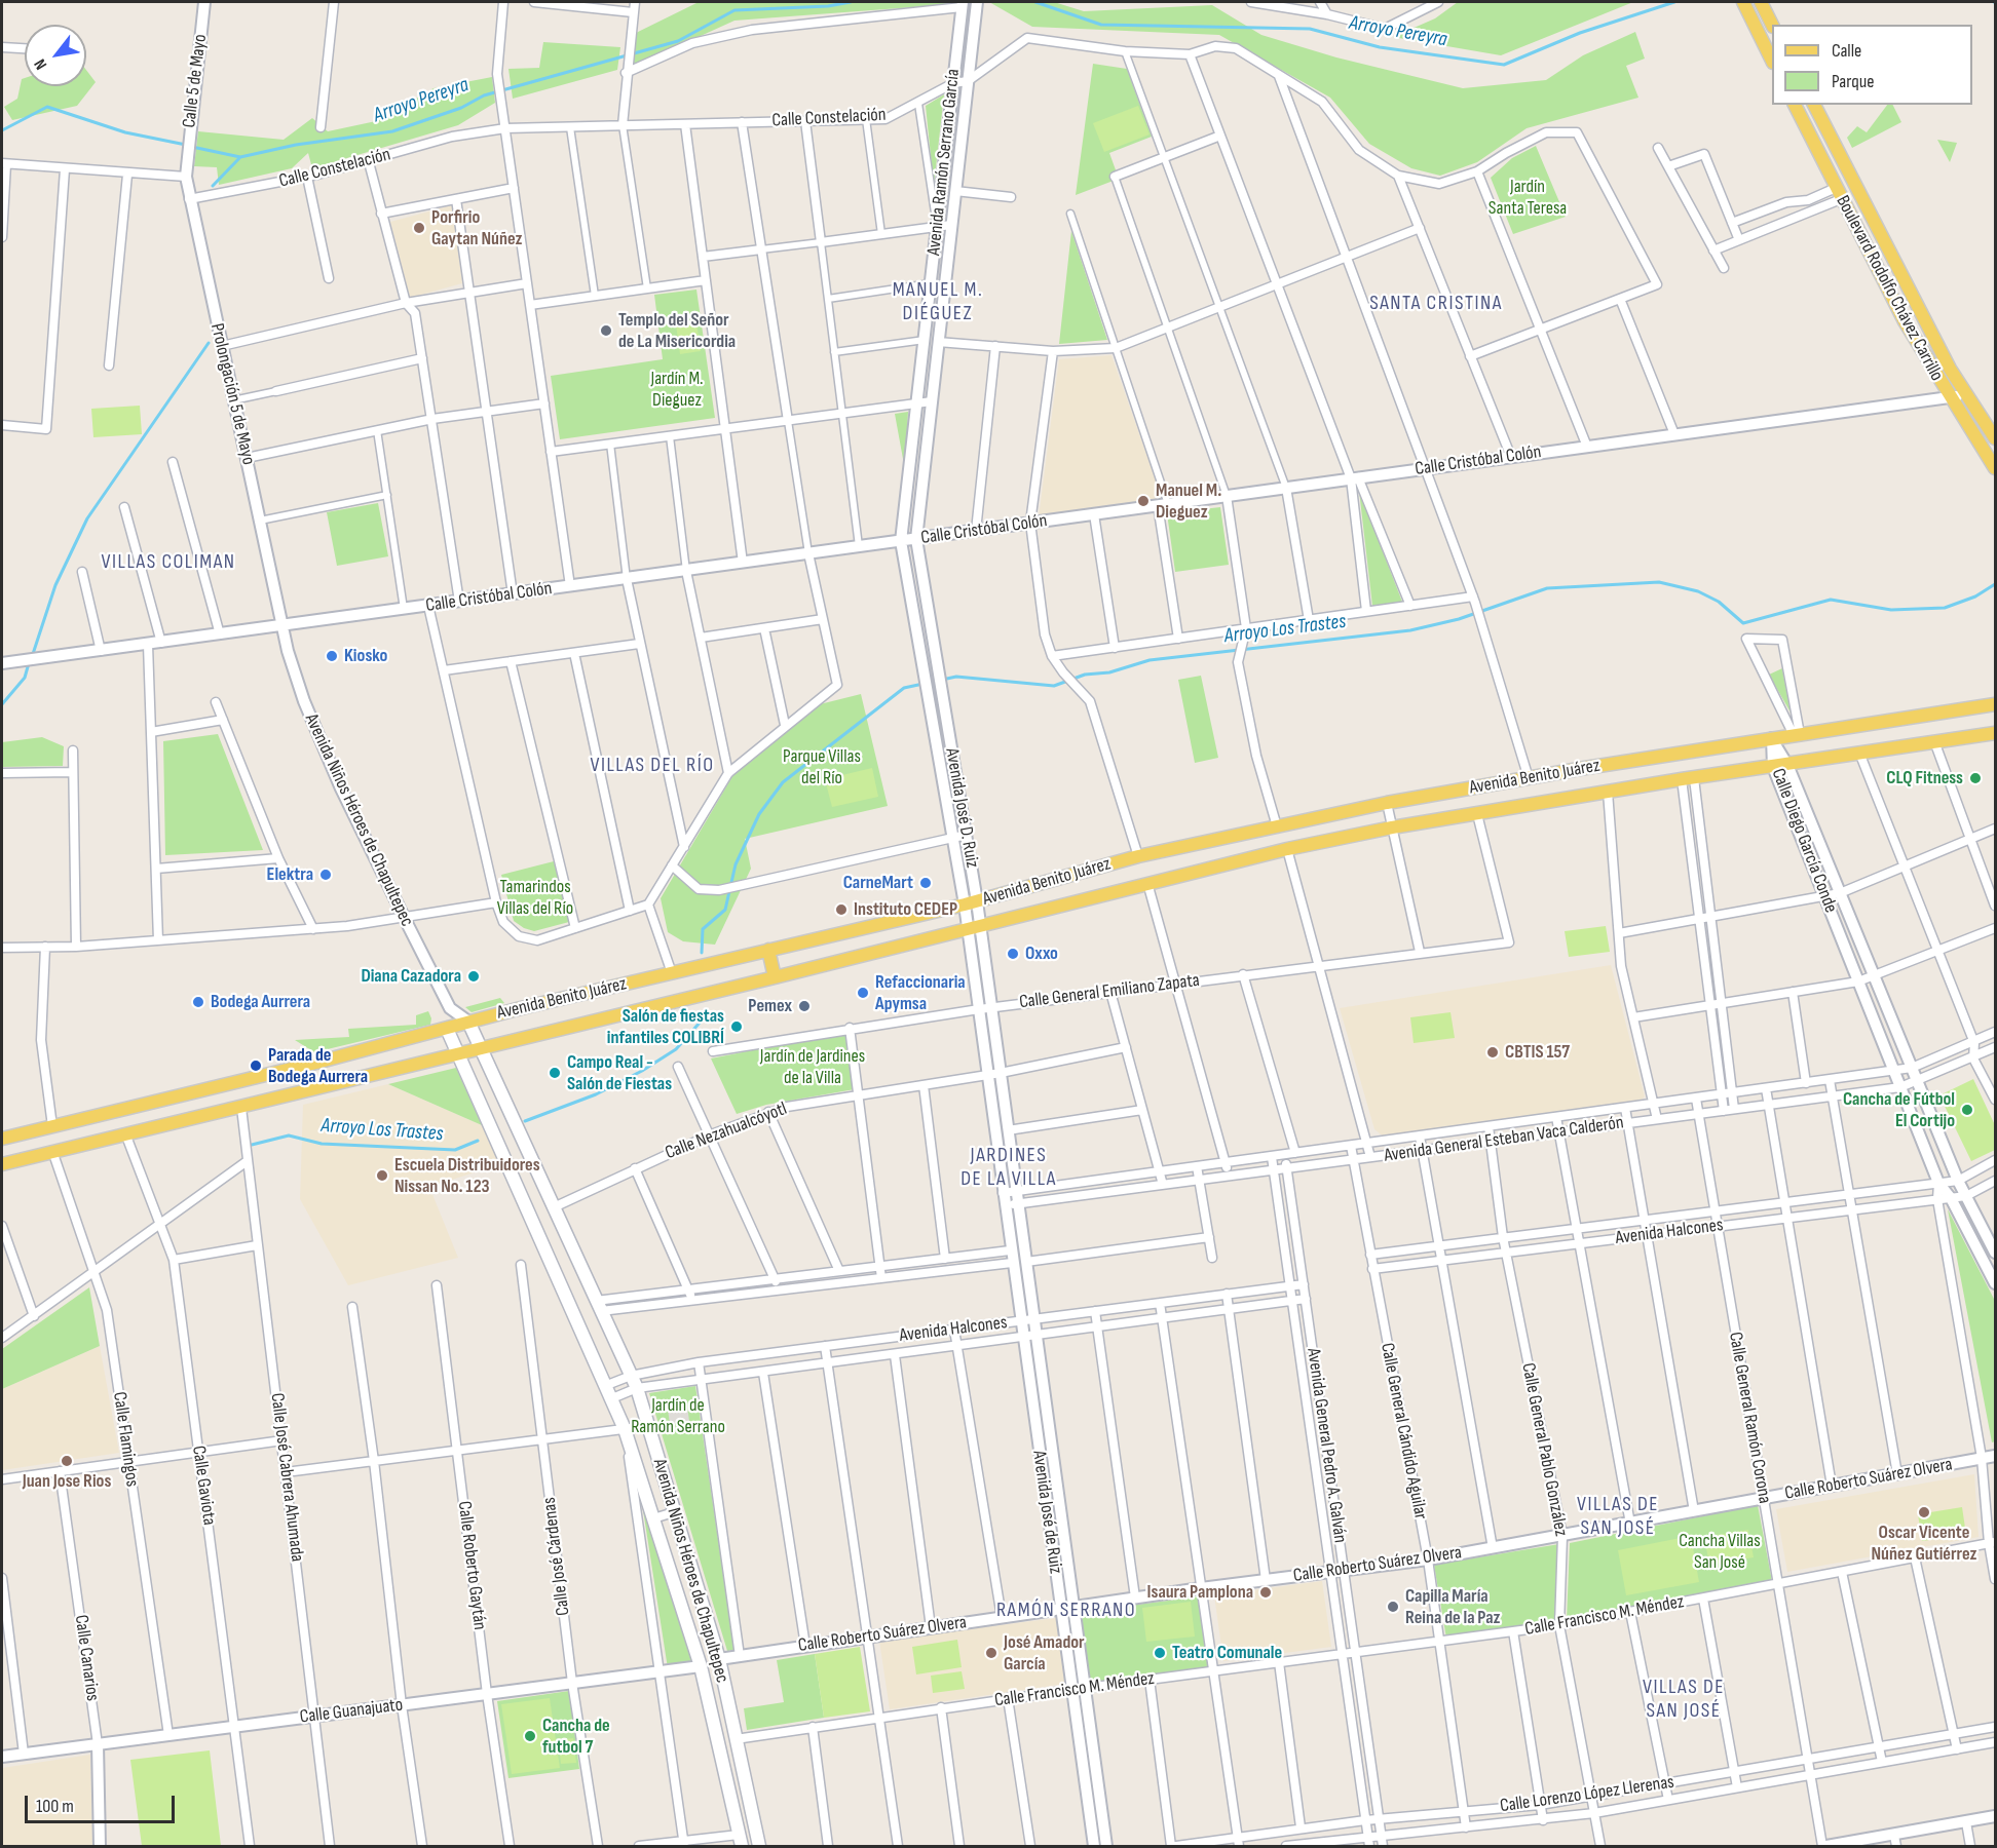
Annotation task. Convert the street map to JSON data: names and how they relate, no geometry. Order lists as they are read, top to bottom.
{
  "streets": {
    "main road": ["Boulevard Rodolfo Chávez Carrillo", "Avenida Benito Juárez", "Avenida Niños Héroes de Chapultepec"],
    "street": [
      "Calle 5 de Mayo",
      "Calle Constelación",
      "Avenida Ramón Serrano García",
      "Prolongación 5 de Mayo",
      "Calle Cristóbal Colón",
      "Avenida José D. Ruiz",
      "Calle Diego García Conde",
      "Calle General Emiliano Zapata",
      "Calle Nezahualcóyotl",
      "Avenida General Esteban Vaca Calderón",
      "Avenida Halcones",
      "Calle General Ramón Corona",
      "Calle General Cándido Aguilar",
      "Calle Flamingos",
      "Avenida General Pedro A. Galván",
      "Calle General Pablo González",
      "Calle José Cabrera Ahumada",
      "Calle Roberto Suárez Olvera",
      "Calle Gaviota",
      "Avenida José de Ruiz",
      "Calle José Cárdenas",
      "Calle Roberto Gaytán",
      "Calle Francisco M. Méndez",
      "Calle Canarios",
      "Calle Guanajuato",
      "Calle Lorenzo López Llerenas"
    ]
  },
  "crossings": [
    ["Calle 5 de Mayo", "Prolongación 5 de Mayo"],
    ["Calle Constelación", "Avenida Ramón Serrano García"],
    ["Calle Constelación", "Prolongación 5 de Mayo"],
    ["Avenida Ramón Serrano García", "Calle Cristóbal Colón"],
    ["Avenida Ramón Serrano García", "Avenida José D. Ruiz"],
    ["Boulevard Rodolfo Chávez Carrillo", "Calle Cristóbal Colón"],
    ["Prolongación 5 de Mayo", "Calle Cristóbal Colón"],
    ["Prolongación 5 de Mayo", "Avenida Niños Héroes de Chapultepec"],
    ["Calle Cristóbal Colón", "Avenida José D. Ruiz"],
    ["Calle Cristóbal Colón", "Avenida Niños Héroes de Chapultepec"],
    ["Avenida Benito Juárez", "Avenida José D. Ruiz"],
    ["Avenida Benito Juárez", "Avenida Niños Héroes de Chapultepec"],
    ["Avenida Benito Juárez", "Calle Diego García Conde"],
    ["Avenida Benito Juárez", "Calle General Emiliano Zapata"],
    ["Avenida Benito Juárez", "Calle Flamingos"],
    ["Avenida Benito Juárez", "Calle José Cabrera Ahumada"],
    ["Avenida Benito Juárez", "Calle Gaviota"],
    ["Avenida José D. Ruiz", "Calle General Emiliano Zapata"],
    ["Avenida José D. Ruiz", "Calle Nezahualcóyotl"],
    ["Avenida José D. Ruiz", "Avenida General Esteban Vaca Calderón"],
    ["Avenida José D. Ruiz", "Avenida José de Ruiz"],
    ["Avenida Niños Héroes de Chapultepec", "Calle Nezahualcóyotl"],
    ["Avenida Niños Héroes de Chapultepec", "Avenida Halcones"],
    ["Avenida Niños Héroes de Chapultepec", "Calle Roberto Suárez Olvera"],
    ["Avenida Niños Héroes de Chapultepec", "Calle Francisco M. Méndez"],
    ["Avenida Niños Héroes de Chapultepec", "Calle Guanajuato"],
    ["Calle Diego García Conde", "Avenida General Esteban Vaca Calderón"],
    ["Calle Diego García Conde", "Avenida Halcones"],
    ["Avenida General Esteban Vaca Calderón", "Calle General Ramón Corona"],
    ["Avenida General Esteban Vaca Calderón", "Calle General Cándido Aguilar"],
    ["Avenida General Esteban Vaca Calderón", "Avenida General Pedro A. Galván"],
    ["Avenida General Esteban Vaca Calderón", "Calle General Pablo González"],
    ["Avenida Halcones", "Calle General Ramón Corona"],
    ["Avenida Halcones", "Calle General Cándido Aguilar"],
    ["Avenida Halcones", "Avenida General Pedro A. Galván"],
    ["Avenida Halcones", "Calle General Pablo González"],
    ["Avenida Halcones", "Avenida José de Ruiz"],
    ["Calle General Ramón Corona", "Calle Roberto Suárez Olvera"],
    ["Calle General Ramón Corona", "Calle Francisco M. Méndez"],
    ["Calle General Ramón Corona", "Calle Lorenzo López Llerenas"],
    ["Calle General Cándido Aguilar", "Calle Roberto Suárez Olvera"],
    ["Calle General Cándido Aguilar", "Calle Francisco M. Méndez"],
    ["Calle General Cándido Aguilar", "Calle Lorenzo López Llerenas"],
    ["Calle Flamingos", "Calle Guanajuato"],
    ["Avenida General Pedro A. Galván", "Calle Roberto Suárez Olvera"],
    ["Avenida General Pedro A. Galván", "Calle Francisco M. Méndez"],
    ["Avenida General Pedro A. Galván", "Calle Lorenzo López Llerenas"],
    ["Calle General Pablo González", "Calle Roberto Suárez Olvera"],
    ["Calle General Pablo González", "Calle Francisco M. Méndez"],
    ["Calle General Pablo González", "Calle Lorenzo López Llerenas"],
    ["Calle José Cabrera Ahumada", "Calle Guanajuato"],
    ["Calle Roberto Suárez Olvera", "Avenida José de Ruiz"],
    ["Calle Gaviota", "Calle Guanajuato"],
    ["Avenida José de Ruiz", "Calle Francisco M. Méndez"],
    ["Calle José Cárdenas", "Calle Guanajuato"],
    ["Calle Roberto Gaytán", "Calle Guanajuato"],
    ["Calle Canarios", "Calle Guanajuato"]
  ],
  "districts": [
    "MANUEL M. DIÉGUEZ",
    "SANTA CRISTINA",
    "VILLAS COLIMAN",
    "VILLAS DEL RÍO",
    "JARDINES DE LA VILLA",
    "VILLAS DE SAN JOSÉ",
    "RAMÓN SERRANO",
    "VILLAS DE SAN JOSÉ"
  ],
  "water": ["Arroyo Pereyra", "Arroyo Los Trastes"],
  "parks": [
    "Jardín Santa Teresa",
    "Jardín M. Dieguez",
    "Parque Villas del Río",
    "Tamarindos Villas del Río",
    "Jardín de Jardines de la Villa",
    "Jardín de Ramón Serrano",
    "Cancha Villas San José"
  ],
  "places": [
    "Porfirio Gaytan Núñez",
    "Templo del Señor de La Misericordia",
    "Manuel M. Dieguez",
    "Kiosko",
    "CLQ Fitness",
    "Elektra",
    "CarneMart",
    "Instituto CEDEP",
    "Oxxo",
    "Diana Cazadora",
    "Refaccionaria Apymsa",
    "Bodega Aurrera",
    "Pemex",
    "Salón de fiestas infantiles COLIBRÍ",
    "CBTIS 157",
    "Parada de Bodega Aurrera",
    "Campo Real - Salón de Fiestas",
    "Cancha de Fútbol El Cortijo",
    "Escuela Distribuidores Nissan No. 123",
    "Juan Jose Rios",
    "Oscar Vicente Núñez Gutiérrez",
    "Isaura Pamplona",
    "Capilla María Reina de la Paz",
    "José Amador García",
    "Teatro Comunale",
    "Cancha de futbol 7"
  ],
  "legend": ["Calle", "Parque"],
  "scale_bar": "100 m",
  "north": "bottom left"
}
